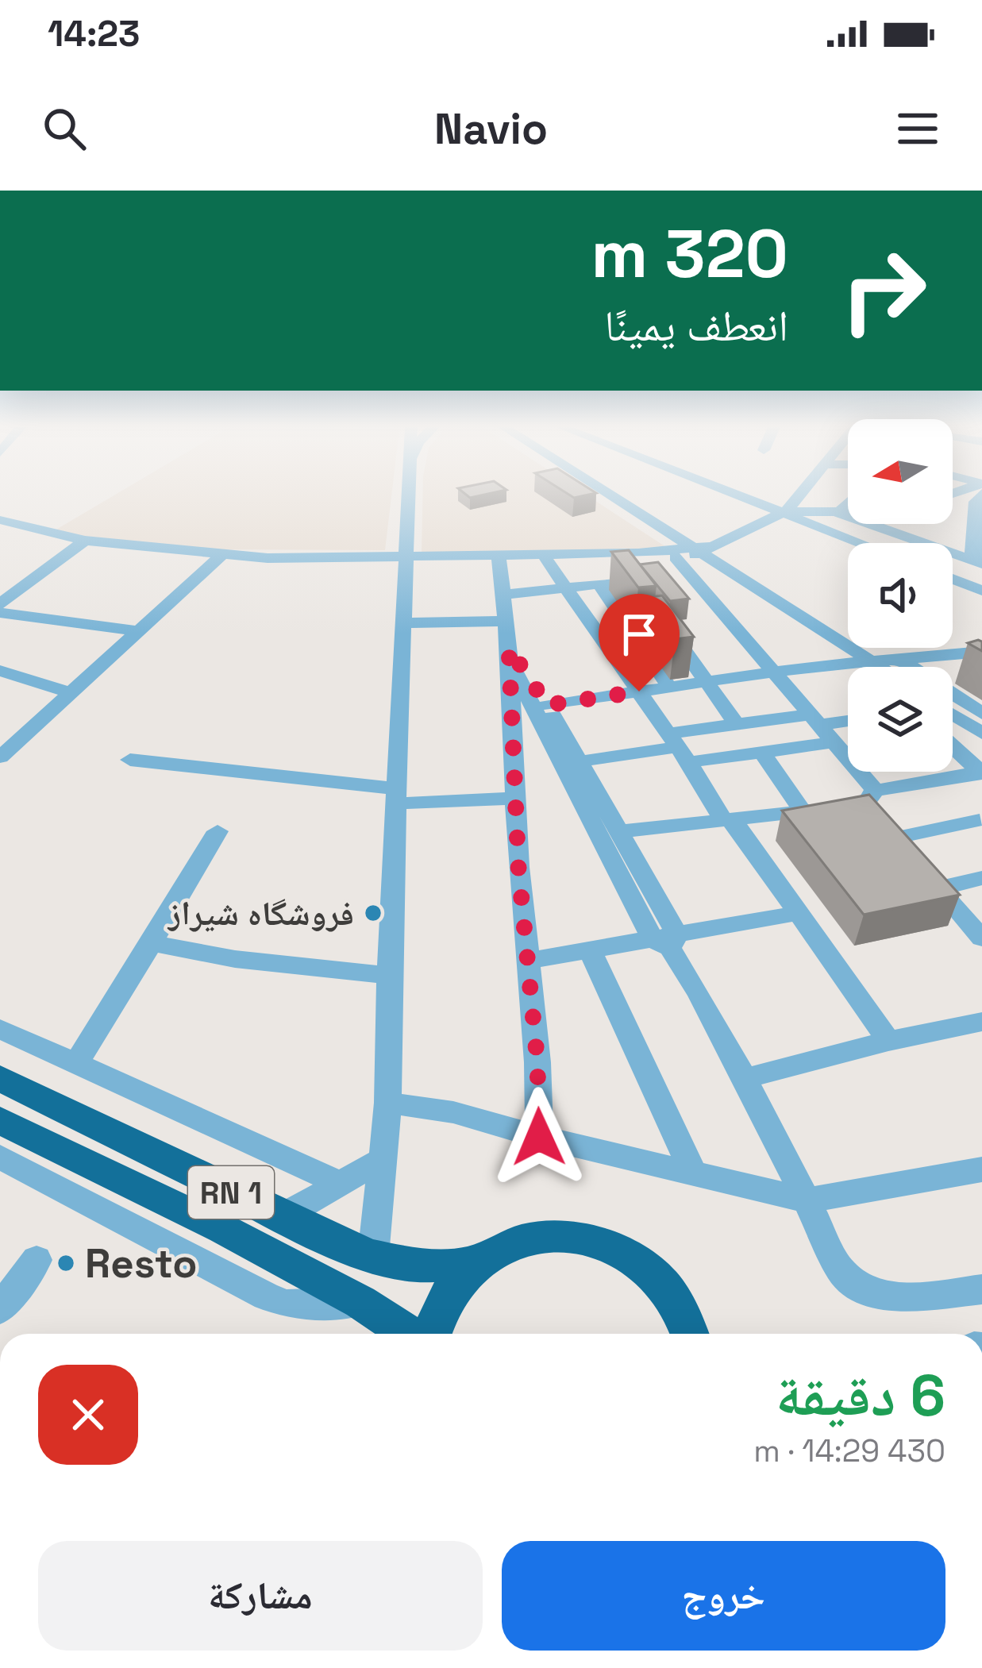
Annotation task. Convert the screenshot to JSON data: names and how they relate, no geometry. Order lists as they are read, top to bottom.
{
  "streets": {
    "highway": ["RN 1"]
  },
  "places": ["فروشگاه شيراز", "Resto"],
  "north": "left",
  "page": {
    "status": "14:23",
    "header": "Navio",
    "turn": ["320 m", "انعطف يمينًا"],
    "heading": ["6 دقيقة", "430 m · 14:29"],
    "buttons": ["خروج", "مشاركة"]
  }
}
